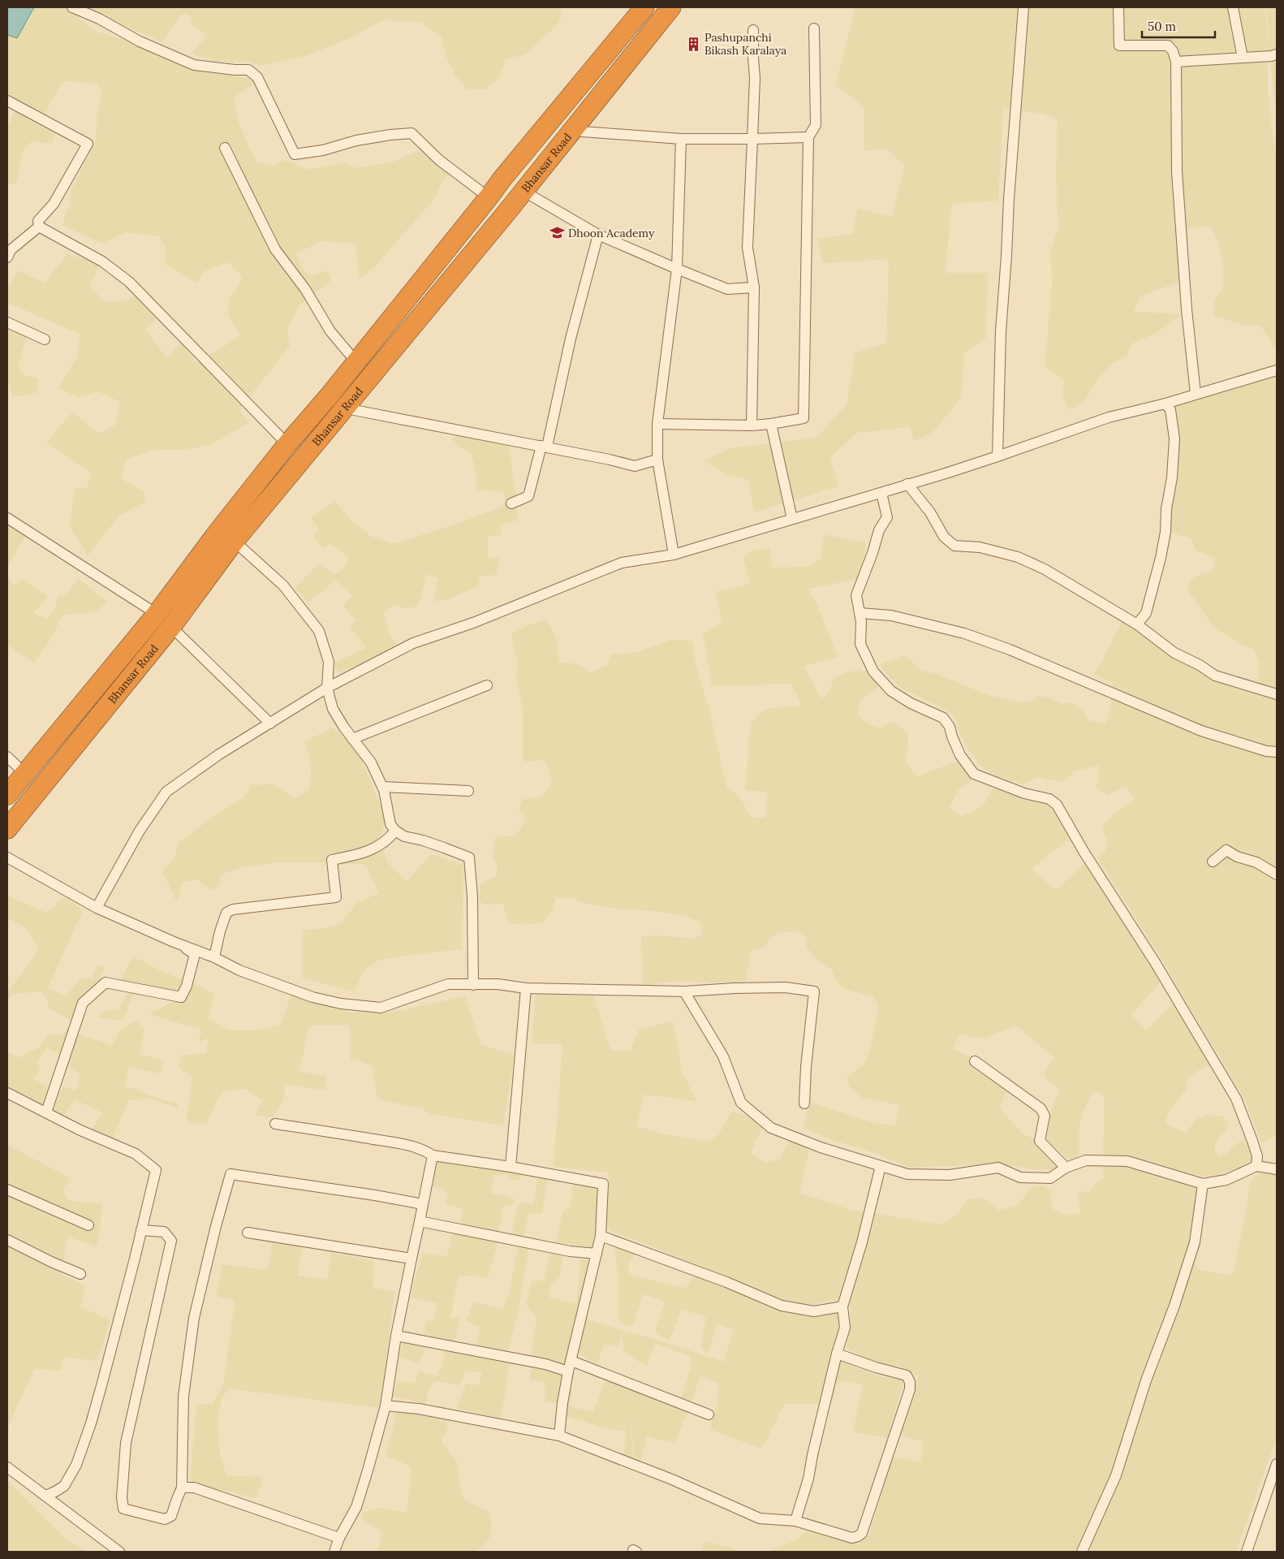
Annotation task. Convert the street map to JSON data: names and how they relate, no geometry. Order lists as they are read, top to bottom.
{
  "streets": {
    "highway": ["Bhansar Road"]
  },
  "places": {
    "building": ["Pashupanchi Bikash Karalaya"],
    "school or university": ["Dhoon Academy"]
  },
  "scale_bar": "50 m"
}
